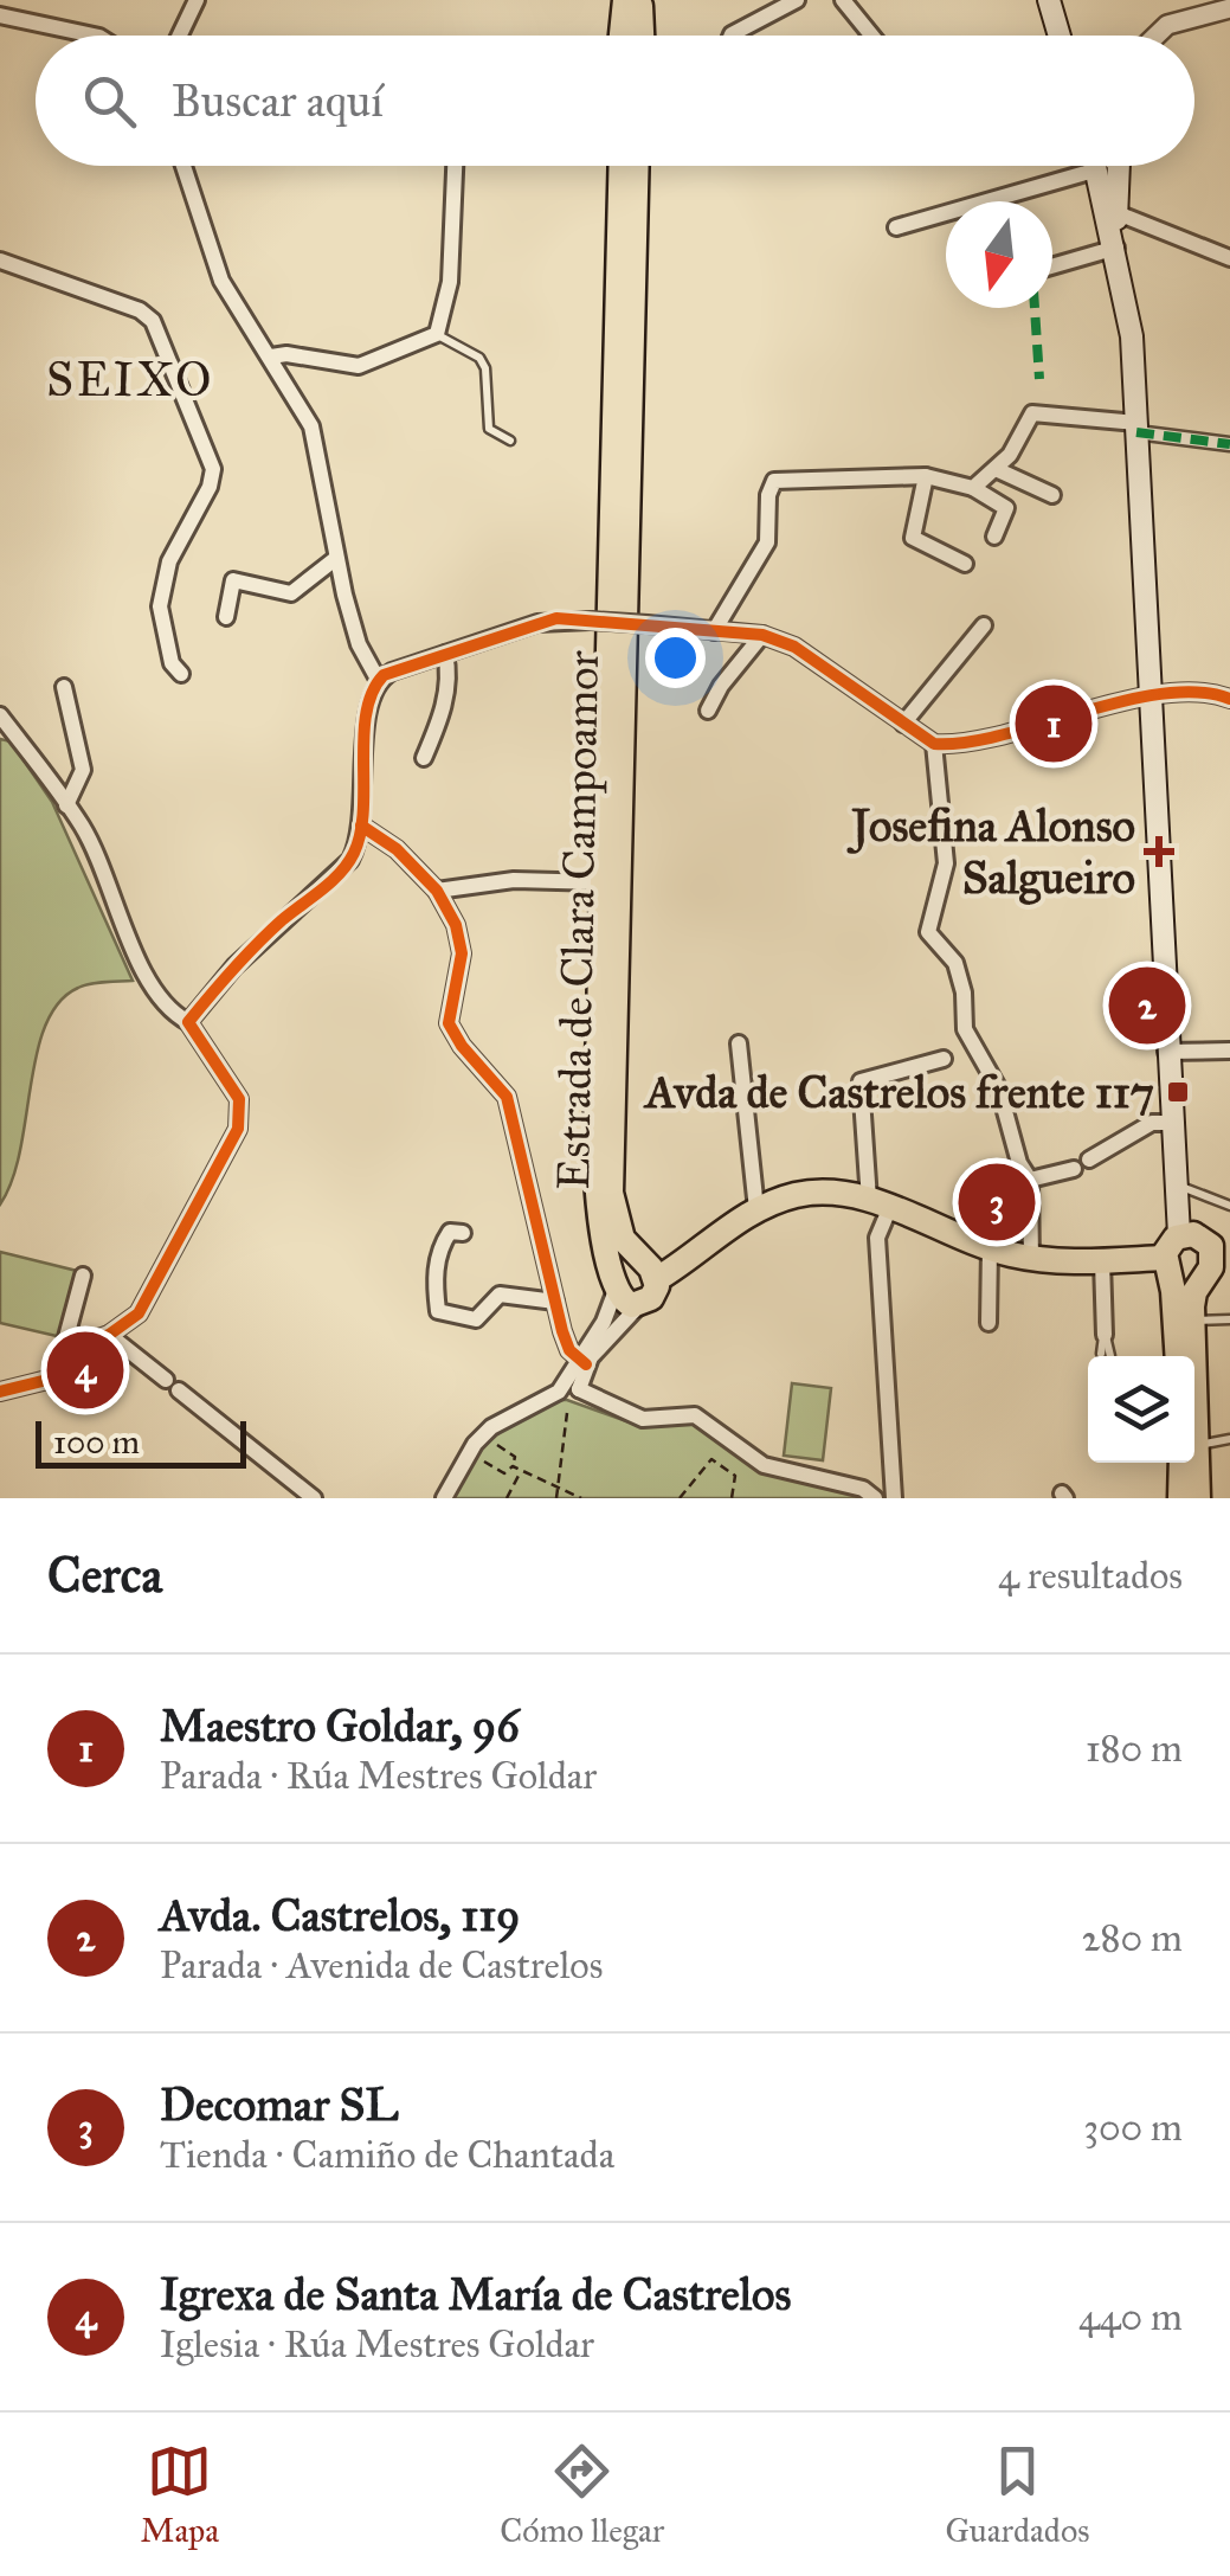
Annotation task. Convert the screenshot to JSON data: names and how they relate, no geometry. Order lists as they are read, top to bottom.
{
  "streets": {
    "main road": ["Estrada de Clara Campoamor"]
  },
  "districts": ["SEIXO"],
  "places": {
    "health": ["Josefina Alonso Salgueiro"],
    "transit": ["Avda de Castrelos frente 117"]
  },
  "scale_bar": "100 m",
  "north": "bottom",
  "page": {
    "search": "Buscar aquí",
    "pins": [
      "1",
      "2",
      "3",
      "4"
    ],
    "scale": "100 m",
    "heading": ["Cerca", "4 resultados"],
    "list": [
      {
        "mark": "1",
        "name": "Maestro Goldar, 96",
        "note": "Parada · Rúa Mestres Goldar",
        "value": "180 m"
      },
      {
        "mark": "2",
        "name": "Avda. Castrelos, 119",
        "note": "Parada · Avenida de Castrelos",
        "value": "280 m"
      },
      {
        "mark": "3",
        "name": "Decomar SL",
        "note": "Tienda · Camiño de Chantada",
        "value": "300 m"
      },
      {
        "mark": "4",
        "name": "Igrexa de Santa María de Castrelos",
        "note": "Iglesia · Rúa Mestres Goldar",
        "value": "440 m"
      }
    ],
    "nav": ["Mapa", "Cómo llegar", "Guardados"]
  }
}
